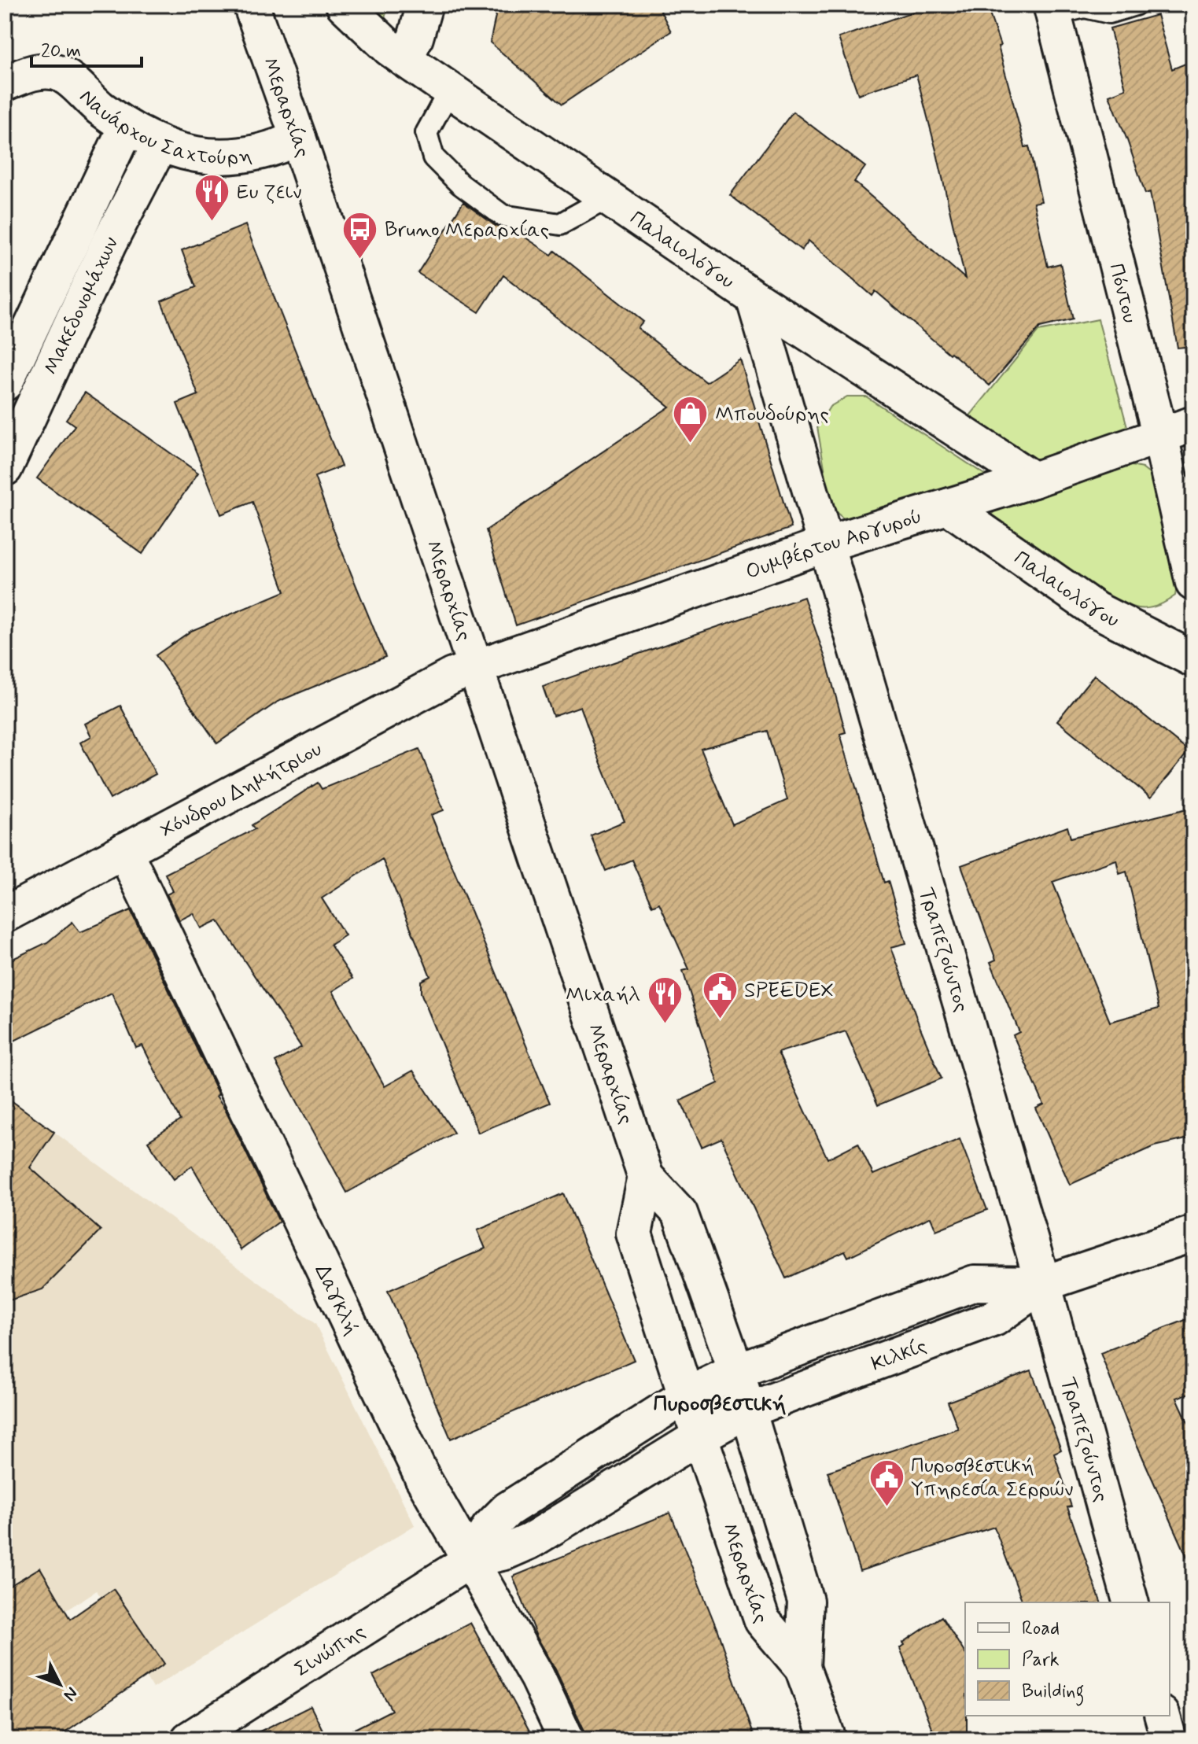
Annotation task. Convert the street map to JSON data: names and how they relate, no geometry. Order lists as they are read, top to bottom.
{
  "streets": {
    "street": [
      "Μεραρχίας",
      "Ναυάρχου Σαχτούρη",
      "Παλαιολόγου",
      "Πόντου",
      "Μακεδονομάχων",
      "Ουμβέρτου Αργυρού",
      "Χόνδρου Δημήτριου",
      "Τραπεζούντος",
      "Δαγκλή",
      "Κιλκίς",
      "Σινώπης"
    ]
  },
  "crossings": [
    ["Μεραρχίας", "Ναυάρχου Σαχτούρη"],
    ["Μεραρχίας", "Ουμβέρτου Αργυρού"],
    ["Μεραρχίας", "Χόνδρου Δημήτριου"],
    ["Μεραρχίας", "Κιλκίς"],
    ["Μεραρχίας", "Σινώπης"],
    ["Ναυάρχου Σαχτούρη", "Μακεδονομάχων"],
    ["Παλαιολόγου", "Ουμβέρτου Αργυρού"],
    ["Παλαιολόγου", "Τραπεζούντος"],
    ["Πόντου", "Ουμβέρτου Αργυρού"],
    ["Ουμβέρτου Αργυρού", "Χόνδρου Δημήτριου"],
    ["Ουμβέρτου Αργυρού", "Τραπεζούντος"],
    ["Χόνδρου Δημήτριου", "Δαγκλή"],
    ["Τραπεζούντος", "Κιλκίς"],
    ["Δαγκλή", "Σινώπης"],
    ["Κιλκίς", "Σινώπης"]
  ],
  "districts": ["Πυροσβεστική"],
  "places": {
    "restaurant": ["Ευ ζειν", "Μιχαήλ"],
    "bus stop": ["Bruno Μεραρχίας"],
    "shop": ["Μπουδούρης"],
    "public building": ["SPEEDEX", "Πυροσβεστική Υπηρεσία Σερρών"]
  },
  "legend": ["Road", "Park", "Building"],
  "scale_bar": "20 m",
  "north": "bottom right"
}
